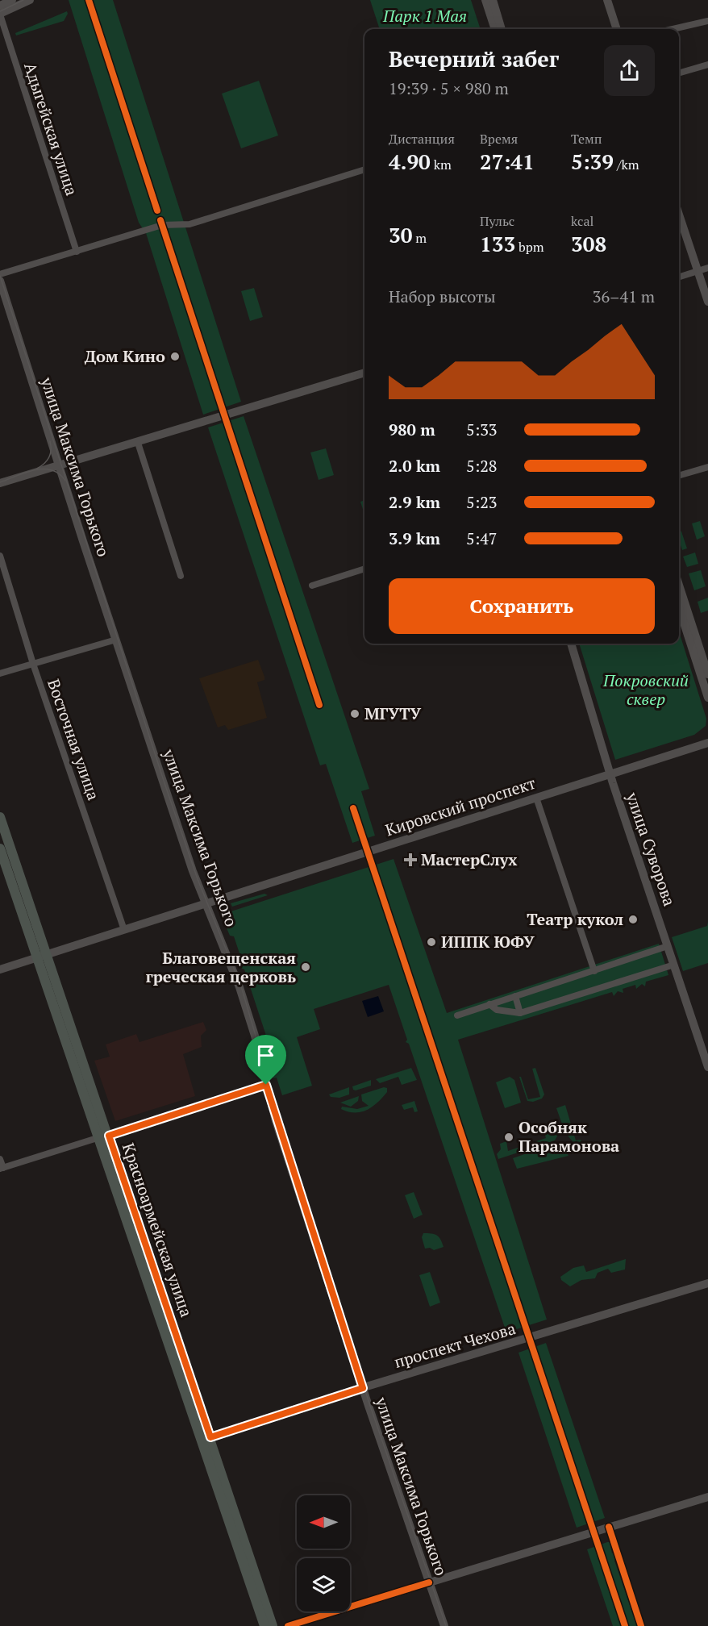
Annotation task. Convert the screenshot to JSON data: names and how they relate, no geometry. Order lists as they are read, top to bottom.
{
  "streets": {
    "main road": [
      "улица Максима Горького",
      "Кировский проспект",
      "улица Суворова",
      "Красноармейская улица",
      "проспект Чехова"
    ],
    "street": ["Адыгейская улица", "Восточная улица"]
  },
  "crossings": [
    ["улица Максима Горького", "Кировский проспект"],
    ["улица Максима Горького", "проспект Чехова"],
    ["Восточная улица", "Кировский проспект"],
    ["Кировский проспект", "улица Суворова"],
    ["Кировский проспект", "Красноармейская улица"],
    ["Красноармейская улица", "проспект Чехова"]
  ],
  "parks": ["Парк 1 Мая", "Покровский сквер"],
  "places": {
    "other": [
      "Дом Кино",
      "МГУТУ",
      "Театр кукол",
      "ИППК ЮФУ",
      "Благовещенская греческая церковь",
      "Особняк Парамонова"
    ],
    "health": ["МастерСлух"]
  },
  "north": "left",
  "page": {
    "heading": ["Вечерний забег", "19:39 · 5 × 980 m"],
    "stats": [
      ["Дистанция", "4.90 km"],
      ["Время", "27:41"],
      ["Темп", "5:39 /km"],
      ["30 m"],
      ["Пульс", "133 bpm"],
      ["kcal", "308"]
    ],
    "chart": ["Набор высоты", "36–41 m"],
    "list": [
      {
        "name": "980 m",
        "note": "5:33"
      },
      {
        "name": "2.0 km",
        "note": "5:28"
      },
      {
        "name": "2.9 km",
        "note": "5:23"
      },
      {
        "name": "3.9 km",
        "note": "5:47"
      }
    ],
    "buttons": "Сохранить"
  }
}
